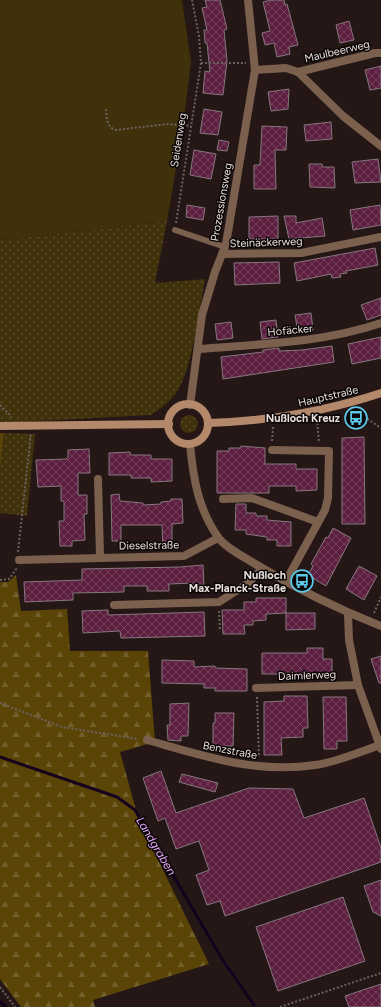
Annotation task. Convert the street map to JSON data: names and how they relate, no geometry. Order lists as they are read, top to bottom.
{
  "streets": {
    "main road": ["Hauptstraße"],
    "street": [
      "Maulbeerweg",
      "Prozessionsweg",
      "Steinäckerweg",
      "Hofäcker",
      "Dieselstraße",
      "Daimlerweg",
      "Benzstraße"
    ],
    "path": ["Seidenweg"]
  },
  "crossings": [
    ["Prozessionsweg", "Steinäckerweg"],
    ["Prozessionsweg", "Hofäcker"],
    ["Prozessionsweg", "Hauptstraße"]
  ],
  "water": ["Landgraben"],
  "places": {
    "bus stop": ["Nußloch Kreuz", "Nußloch Max-Planck-Straße"]
  }
}
